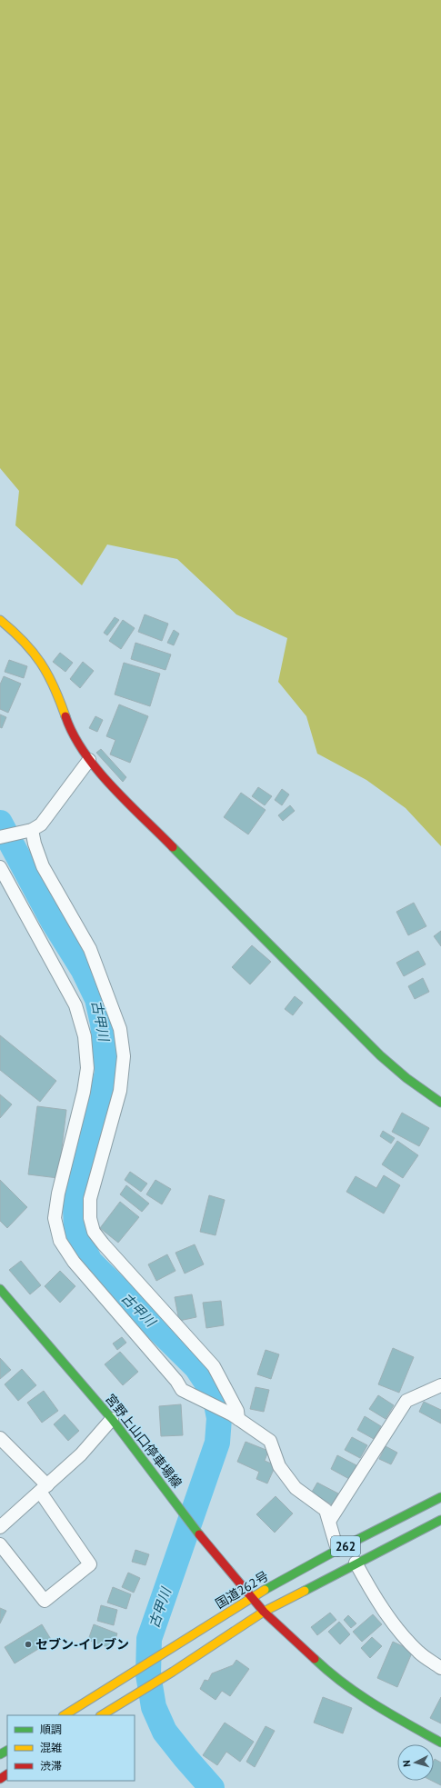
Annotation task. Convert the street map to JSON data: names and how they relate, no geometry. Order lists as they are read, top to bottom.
{
  "streets": {
    "main road": ["宮野上山口停車場線", "262", "国道262号"]
  },
  "crossings": [
    ["宮野上山口停車場線", "262"],
    ["宮野上山口停車場線", "国道262号"]
  ],
  "water": ["古甲川"],
  "places": ["セブン-イレブン"],
  "legend": ["順調", "混雑", "渋滞"],
  "north": "left"
}
